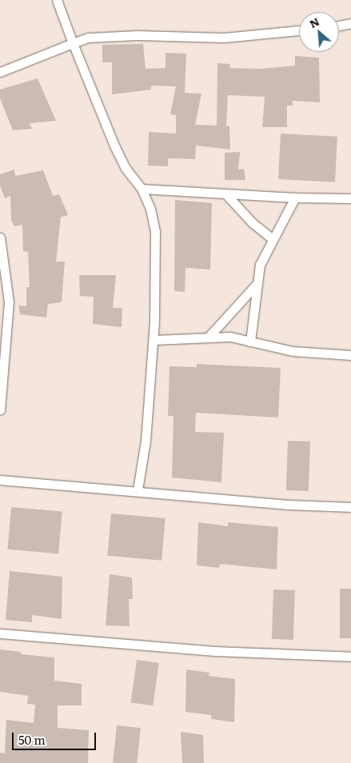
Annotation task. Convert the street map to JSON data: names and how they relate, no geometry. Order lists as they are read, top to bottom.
{
  "scale_bar": "50 m",
  "north": "top left"
}
